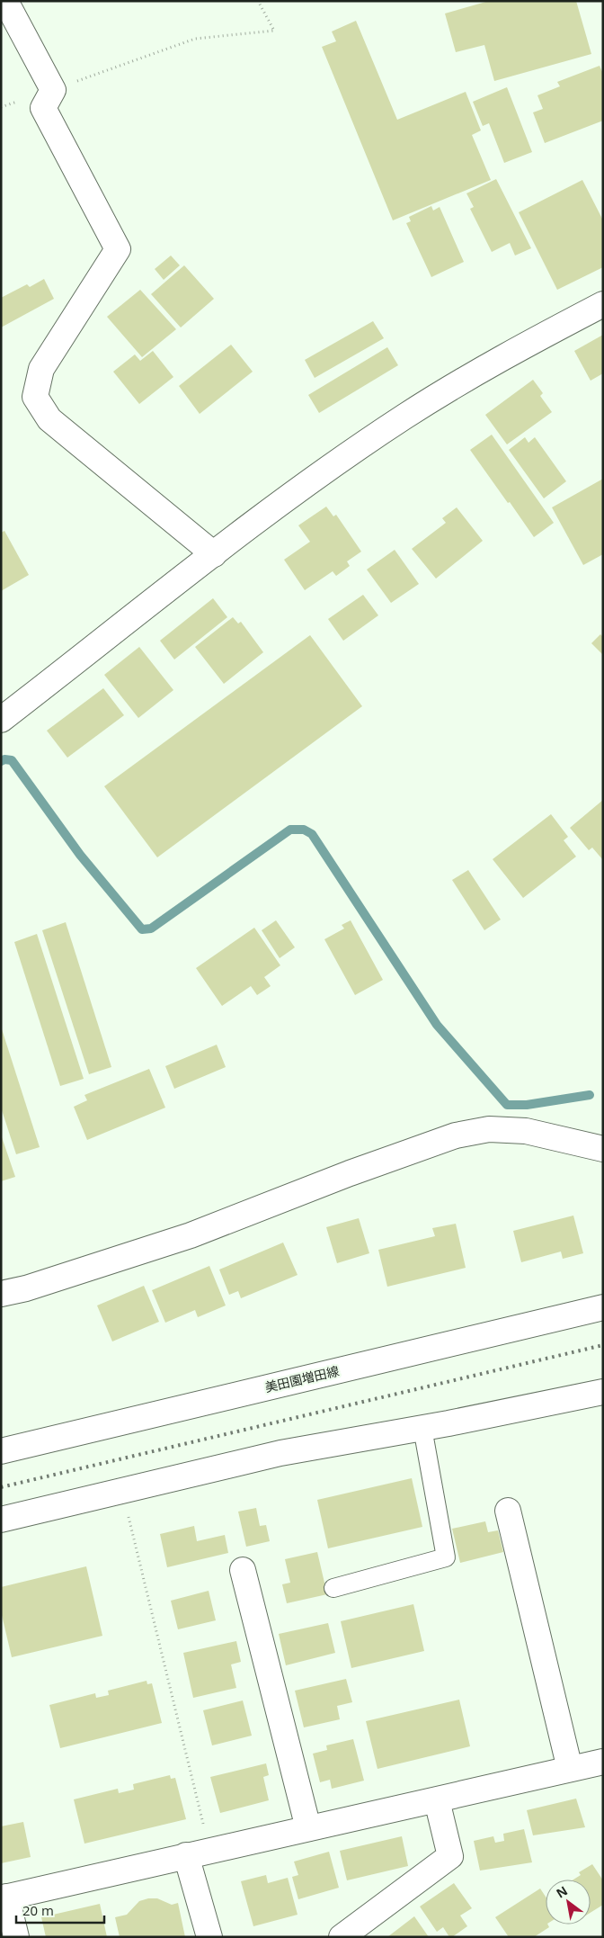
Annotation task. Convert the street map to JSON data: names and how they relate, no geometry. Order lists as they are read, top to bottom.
{
  "streets": {
    "street": ["美田園増田線"]
  },
  "scale_bar": "20 m",
  "north": "top left"
}
